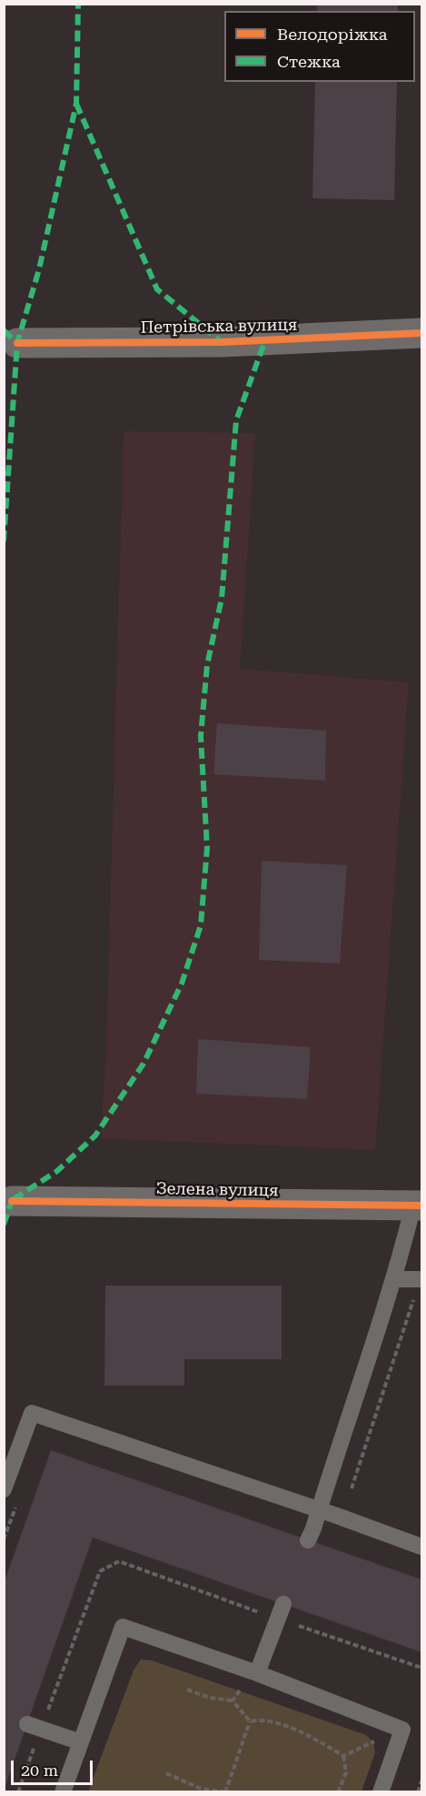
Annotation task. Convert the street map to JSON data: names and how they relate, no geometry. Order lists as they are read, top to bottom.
{
  "streets": {
    "street": ["Петрівська вулиця", "Зелена вулиця"]
  },
  "legend": ["Велодоріжка", "Стежка"],
  "scale_bar": "20 m"
}
